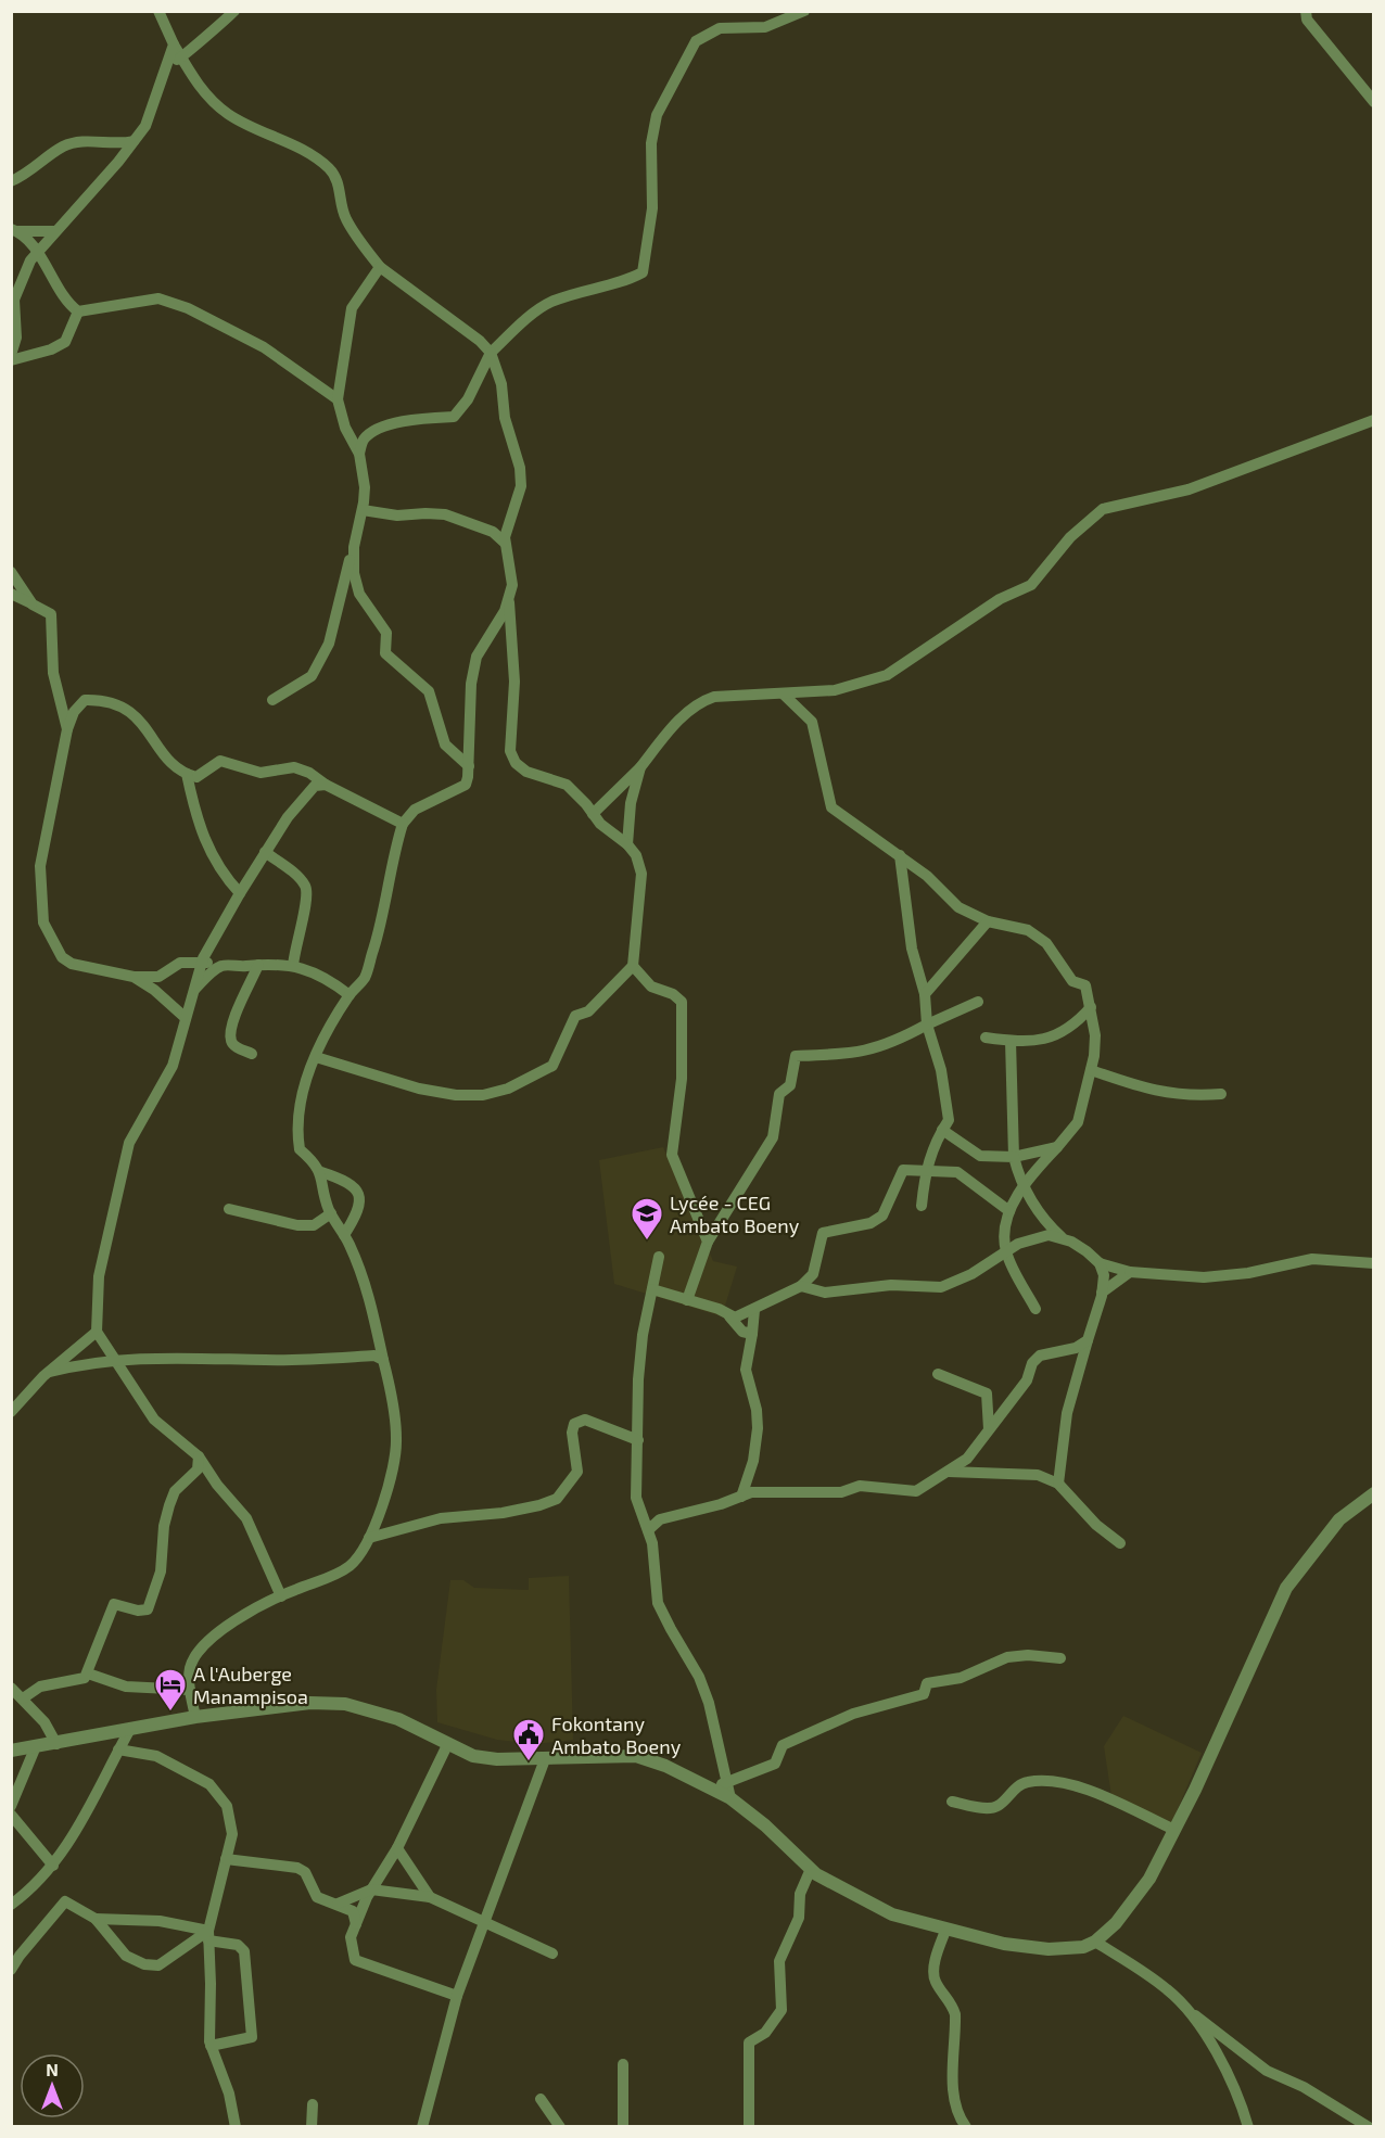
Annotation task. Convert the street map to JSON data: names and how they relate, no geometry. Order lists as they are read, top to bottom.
{
  "places": {
    "school or university": ["Lycée - CEG Ambato Boeny"],
    "hotel": ["A l'Auberge Manampisoa"],
    "public building": ["Fokontany Ambato Boeny"]
  },
  "north": "top"
}
